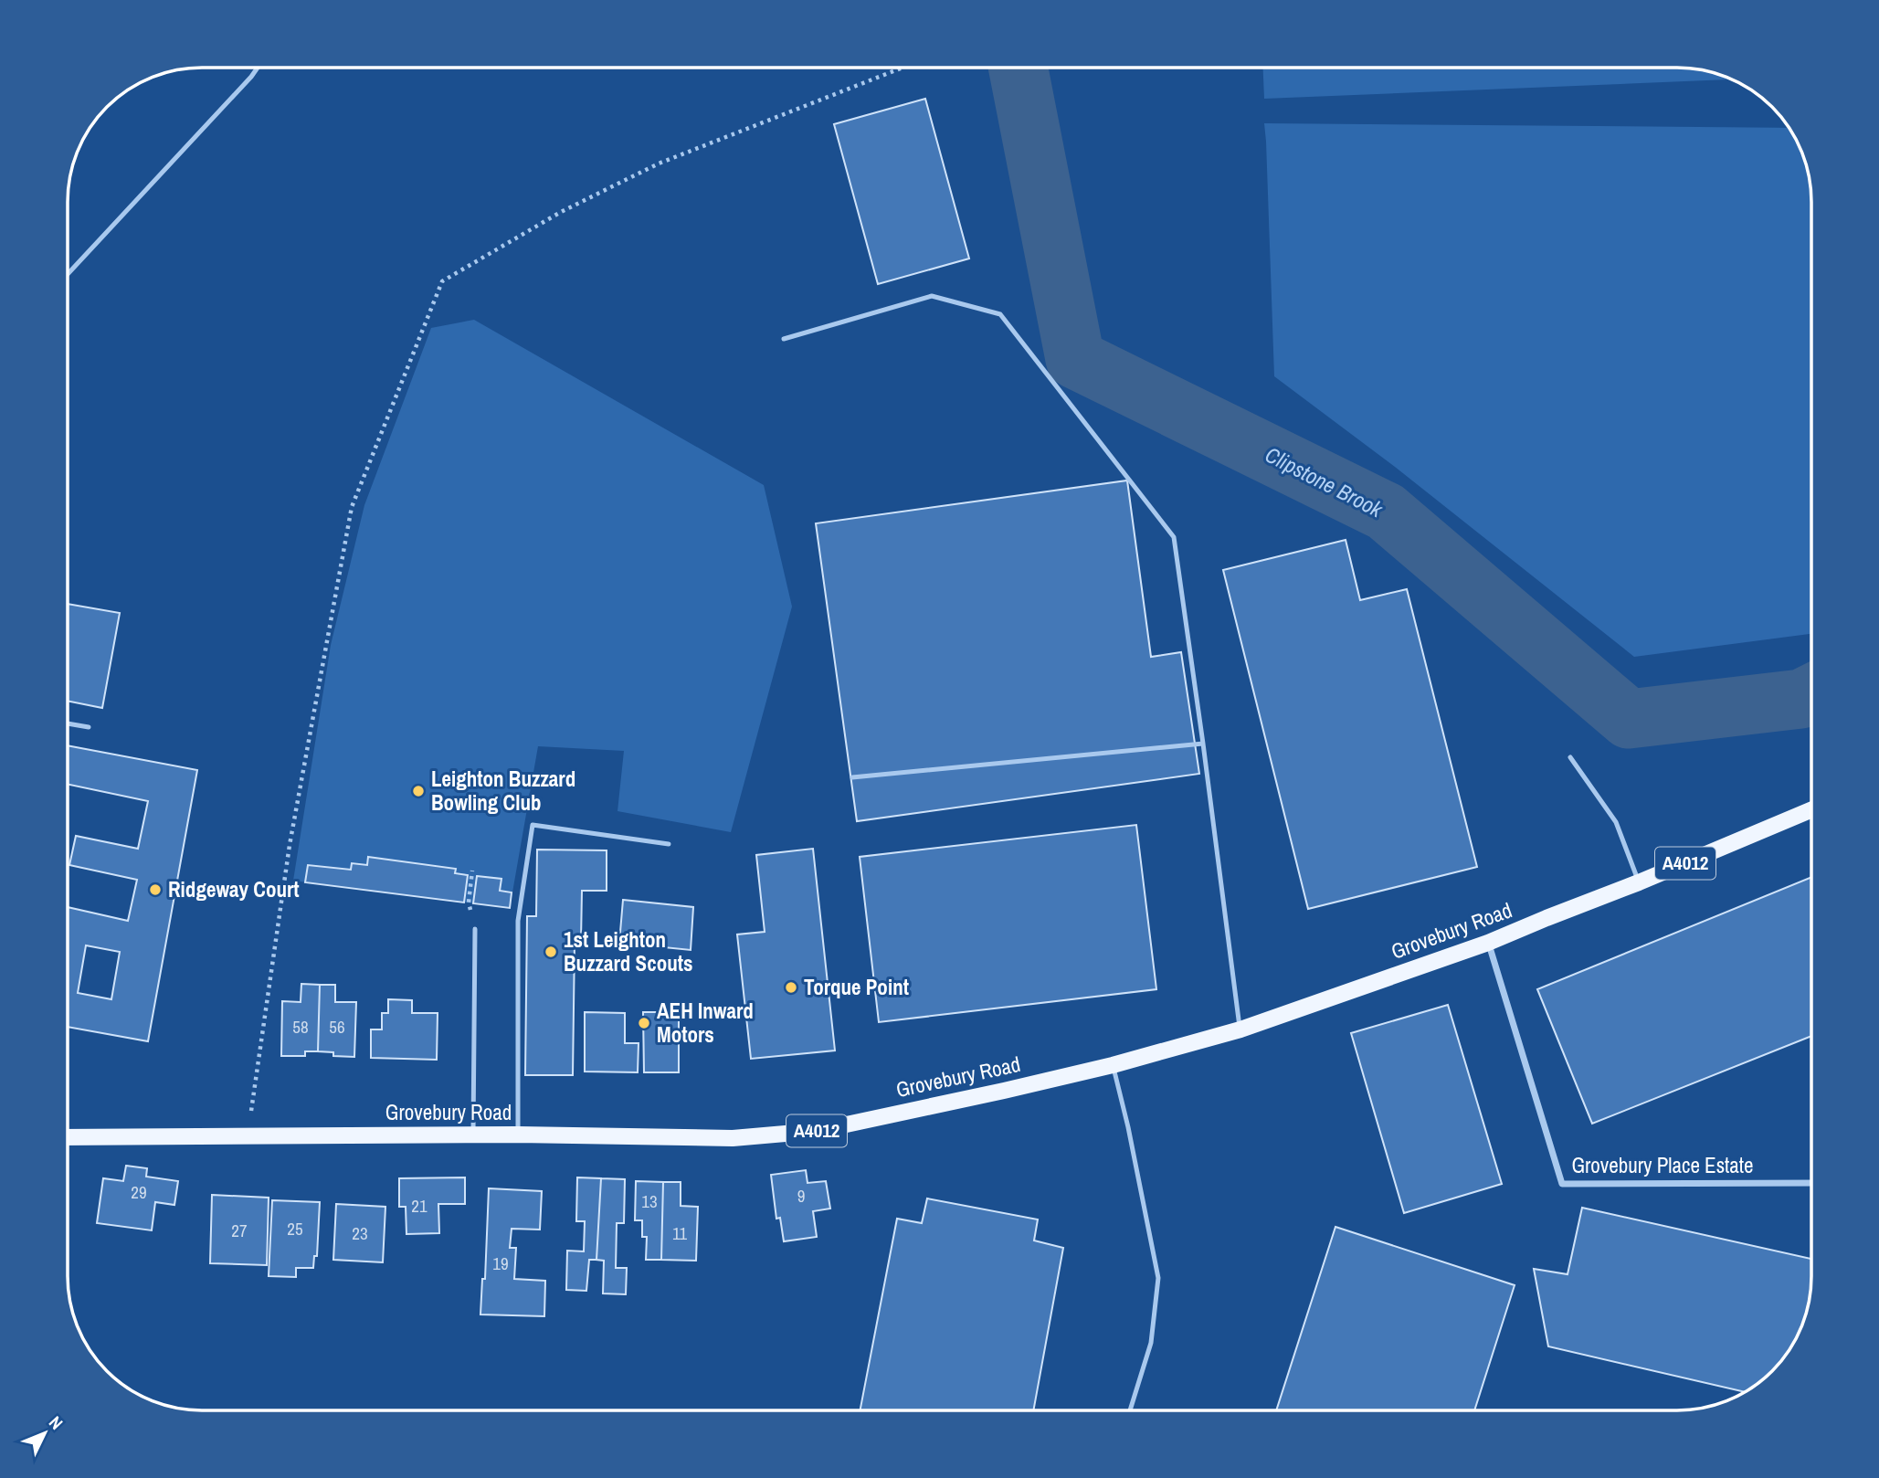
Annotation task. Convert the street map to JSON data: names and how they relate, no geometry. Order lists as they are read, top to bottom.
{
  "streets": {
    "main road": ["A4012", "Grovebury Road"],
    "street": ["Grovebury Place Estate"]
  },
  "crossings": [
    ["Grovebury Road", "Grovebury Place Estate"]
  ],
  "water": ["Clipstone Brook"],
  "places": [
    "Leighton Buzzard Bowling Club",
    "Ridgeway Court",
    "1st Leighton Buzzard Scouts",
    "Torque Point",
    "AEH Inward Motors"
  ],
  "house_numbers": [
    "58",
    "56",
    "29",
    "9",
    "13",
    "21",
    "25",
    "27",
    "23",
    "11",
    "19"
  ],
  "north": "top right"
}
